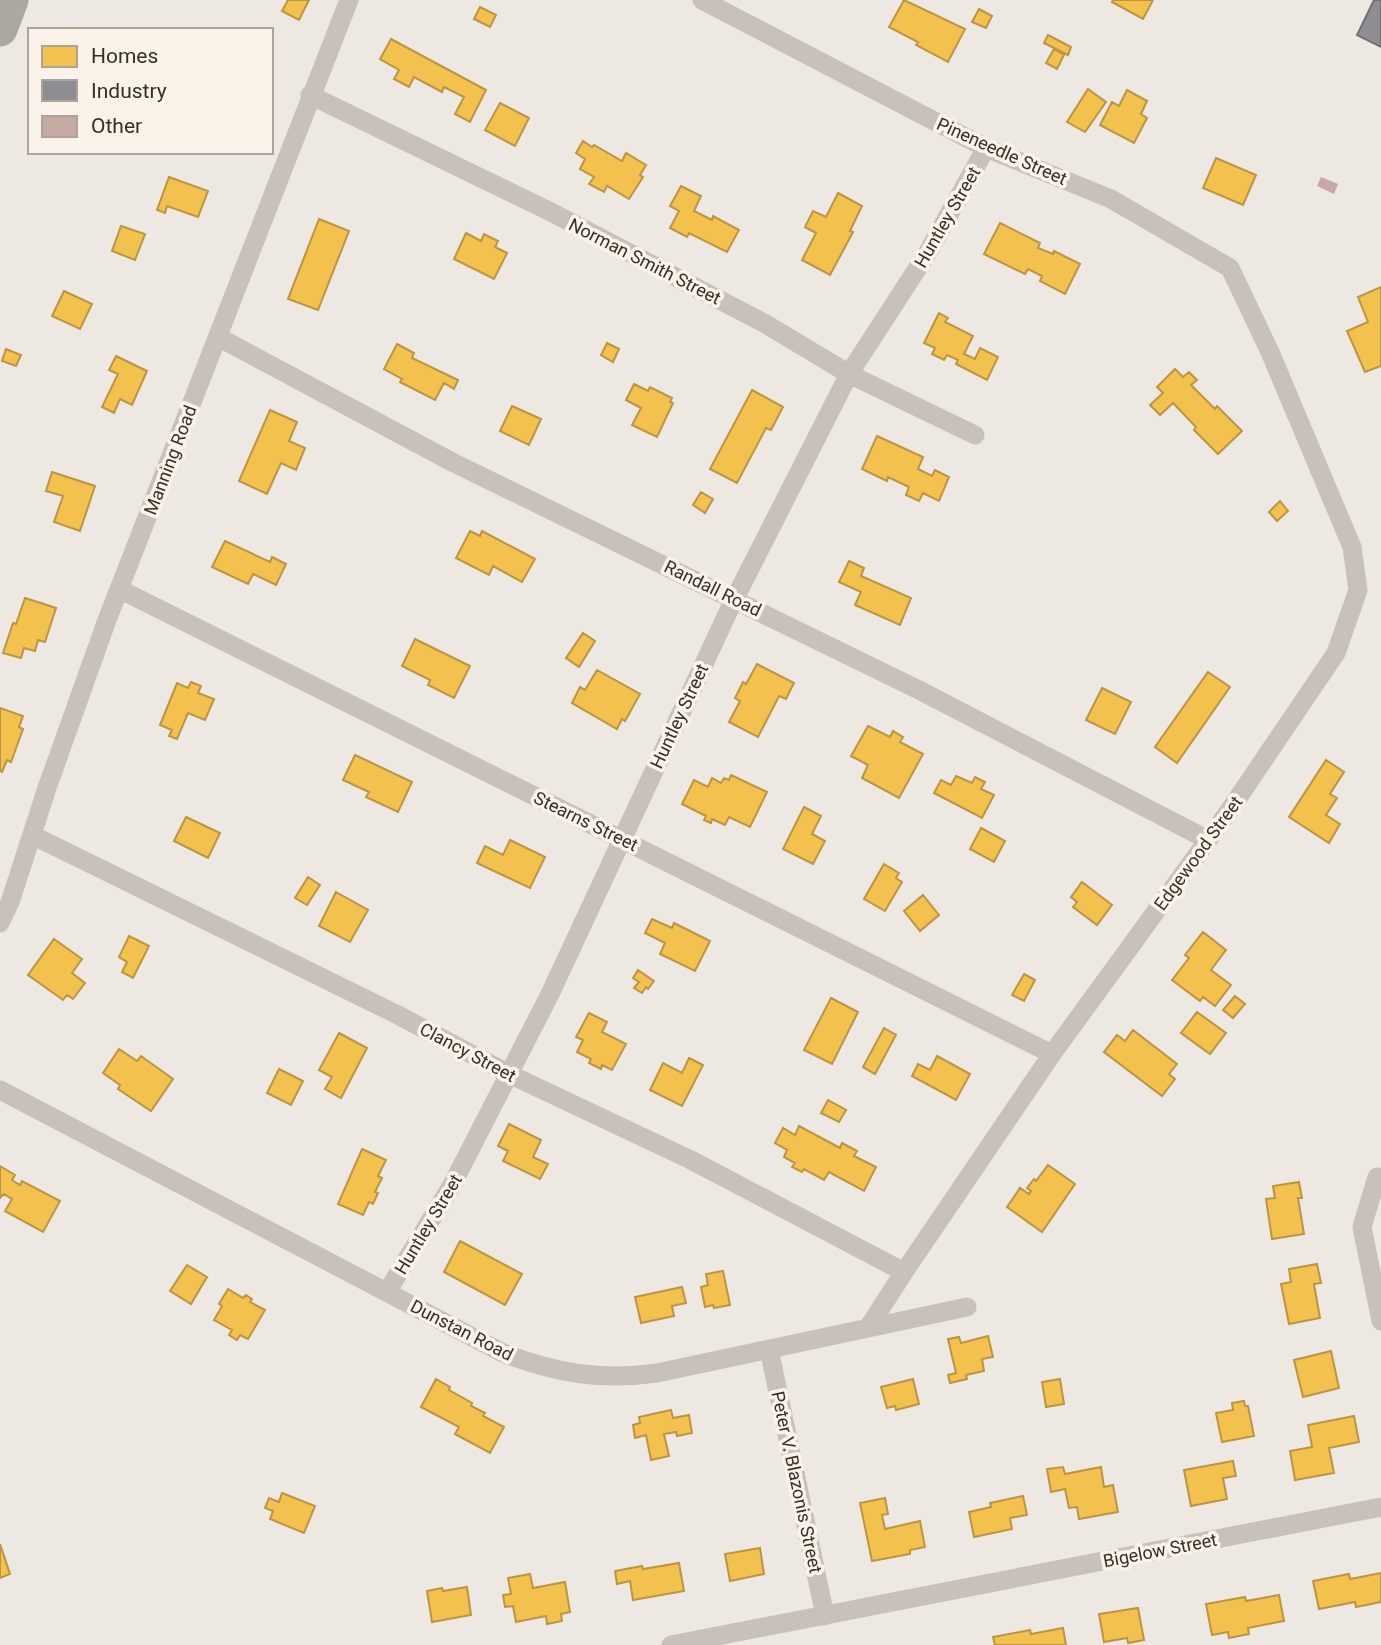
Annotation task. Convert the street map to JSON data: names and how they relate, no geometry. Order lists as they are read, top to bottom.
{
  "streets": {
    "street": [
      "Pineneedle Street",
      "Huntley Street",
      "Norman Smith Street",
      "Manning Road",
      "Randall Road",
      "Stearns Street",
      "Edgewood Street",
      "Clancy Street",
      "Dunstan Road",
      "Peter V. Blazonis Street",
      "Bigelow Street"
    ]
  },
  "crossings": [
    ["Pineneedle Street", "Huntley Street"],
    ["Pineneedle Street", "Edgewood Street"],
    ["Huntley Street", "Norman Smith Street"],
    ["Huntley Street", "Randall Road"],
    ["Huntley Street", "Stearns Street"],
    ["Huntley Street", "Clancy Street"],
    ["Huntley Street", "Dunstan Road"],
    ["Norman Smith Street", "Manning Road"],
    ["Manning Road", "Randall Road"],
    ["Manning Road", "Stearns Street"],
    ["Manning Road", "Clancy Street"],
    ["Randall Road", "Edgewood Street"],
    ["Stearns Street", "Edgewood Street"],
    ["Edgewood Street", "Clancy Street"],
    ["Edgewood Street", "Dunstan Road"],
    ["Dunstan Road", "Peter V. Blazonis Street"],
    ["Peter V. Blazonis Street", "Bigelow Street"]
  ],
  "legend": ["Homes", "Industry", "Other"]
}
